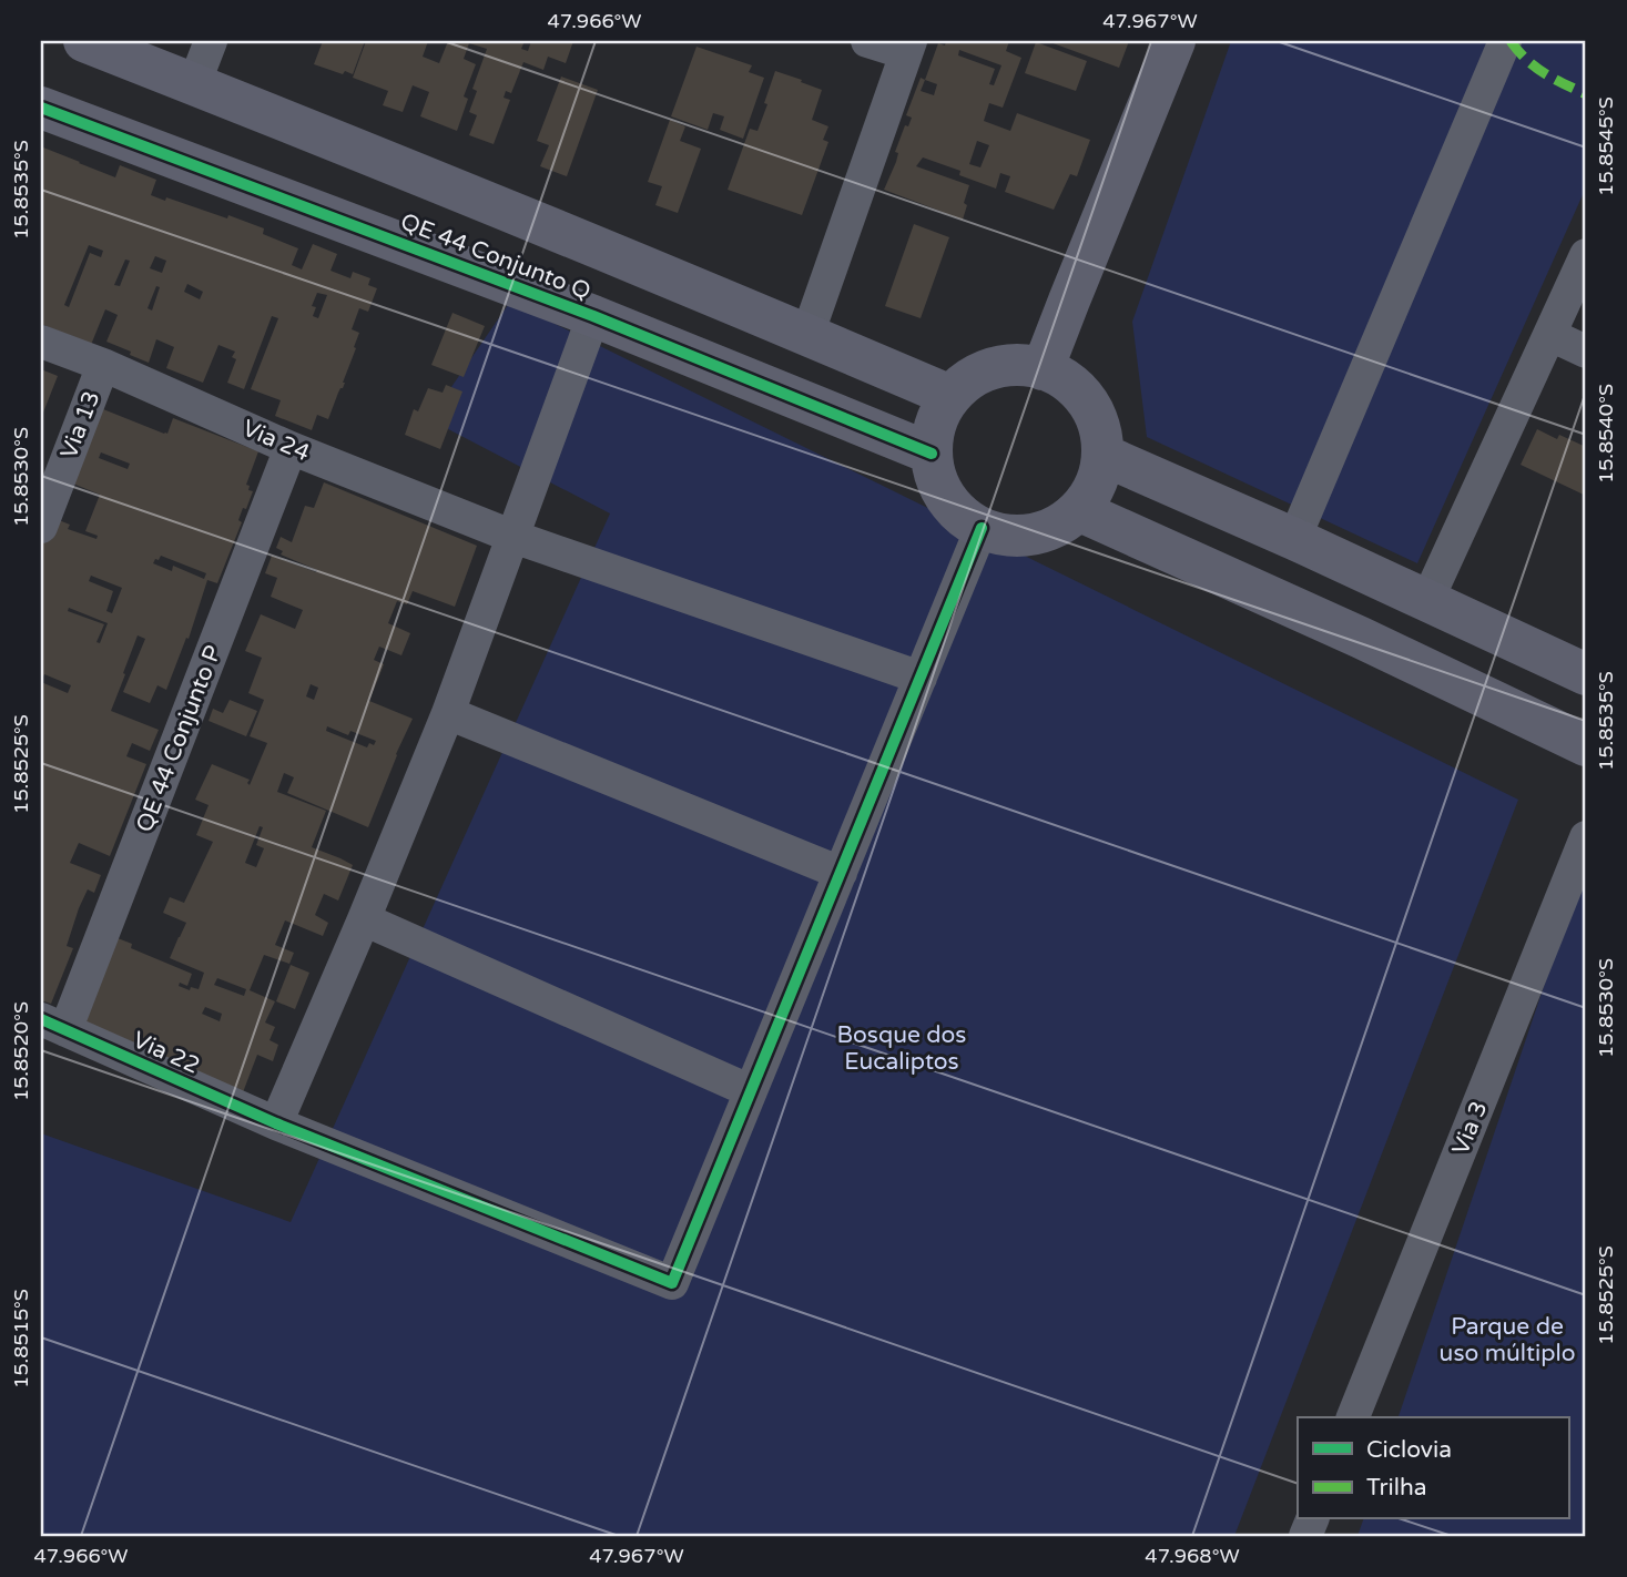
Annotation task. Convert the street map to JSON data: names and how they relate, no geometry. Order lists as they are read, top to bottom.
{
  "streets": {
    "street": [
      "QE 44 Conjunto Q",
      "Via 13",
      "Via 24",
      "QE 44 Conjunto P",
      "Via 22",
      "Via 3"
    ]
  },
  "crossings": [
    ["Via 13", "Via 24"],
    ["Via 24", "QE 44 Conjunto P"],
    ["QE 44 Conjunto P", "Via 22"]
  ],
  "parks": ["Bosque dos Eucaliptos", "Parque de uso múltiplo"],
  "legend": ["Ciclovia", "Trilha"],
  "coordinates": [
    "47.966°W",
    "47.967°W",
    "15.8545°S",
    "15.8535°S",
    "15.8540°S",
    "15.8530°S",
    "15.8525°S",
    "15.8520°S",
    "15.8515°S",
    "47.968°W"
  ]
}
